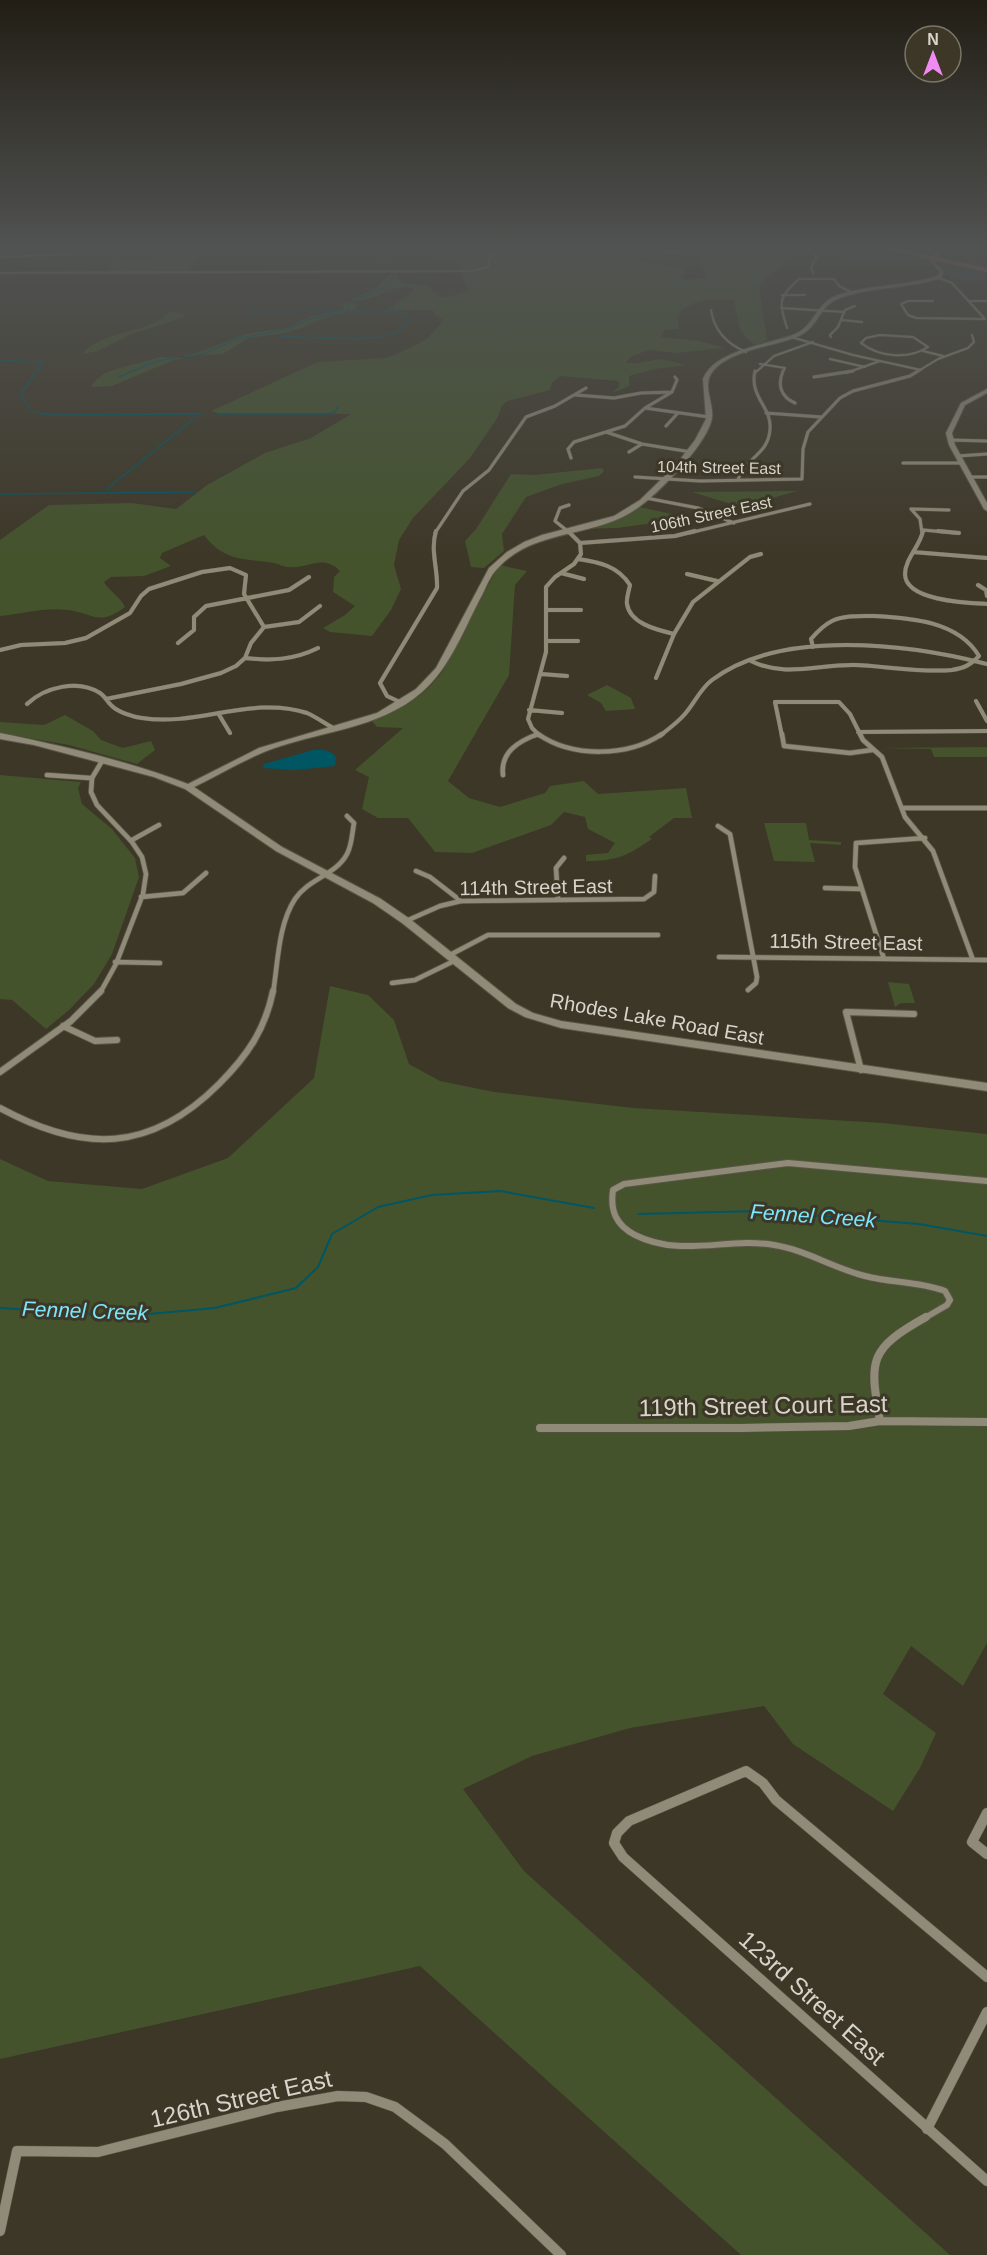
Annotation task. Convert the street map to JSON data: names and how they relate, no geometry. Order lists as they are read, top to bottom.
{
  "streets": {
    "street": [
      "104th Street East",
      "106th Street East",
      "114th Street East",
      "115th Street East",
      "Rhodes Lake Road East",
      "119th Street Court East",
      "123rd Street East",
      "126th Street East"
    ]
  },
  "crossings": [
    ["114th Street East", "Rhodes Lake Road East"]
  ],
  "water": ["Fennel Creek"],
  "north": "top"
}
